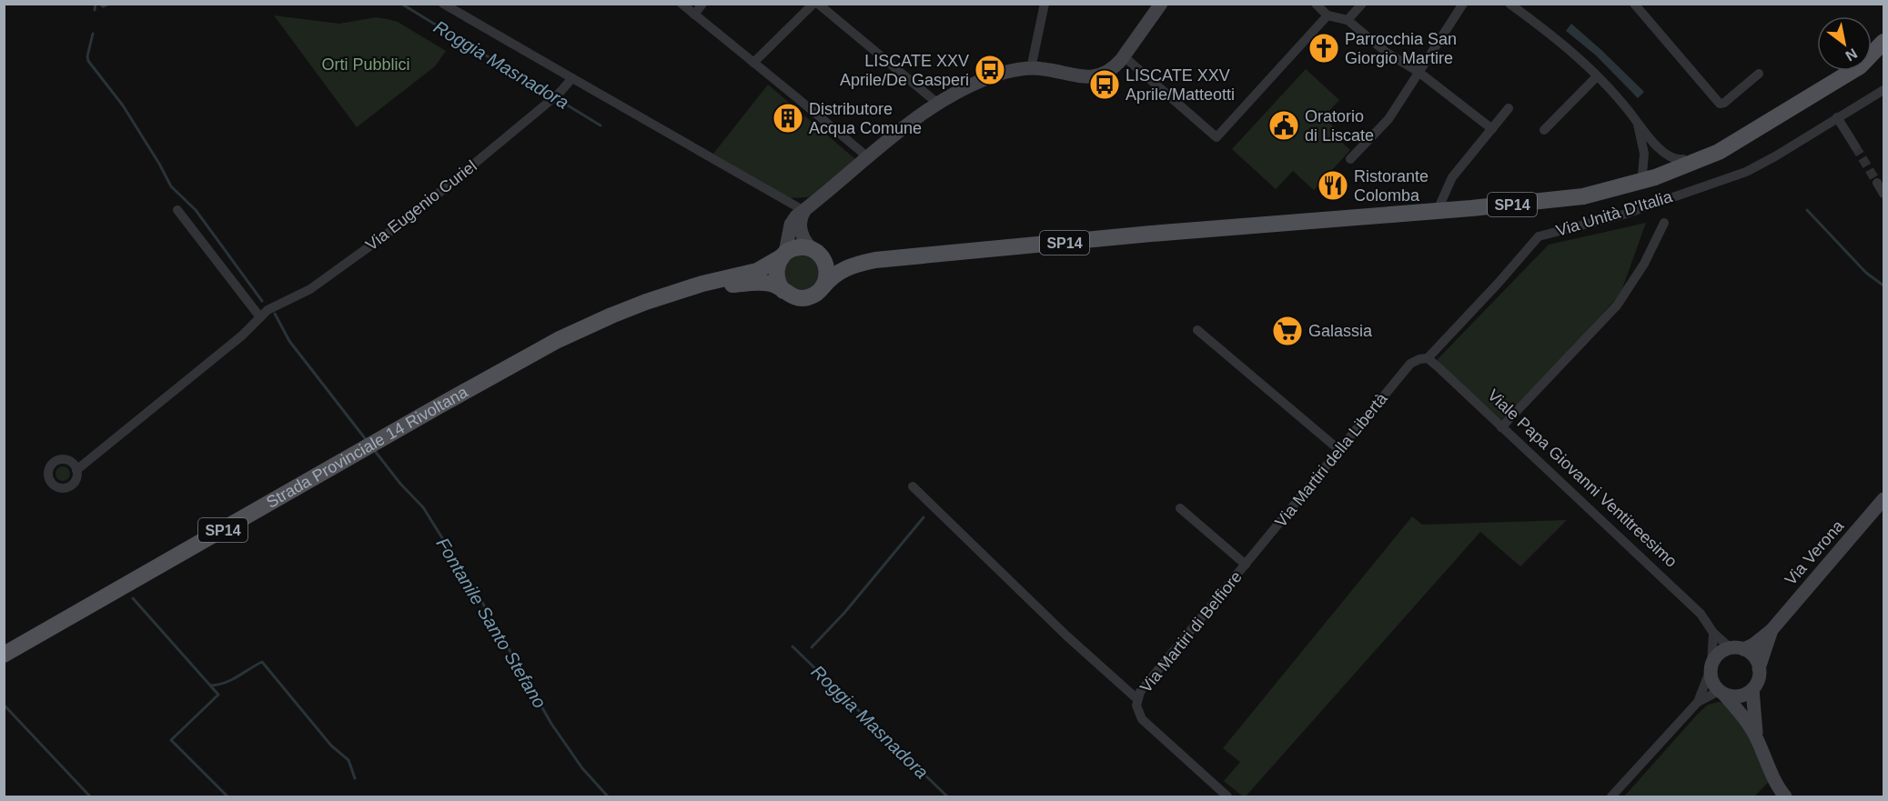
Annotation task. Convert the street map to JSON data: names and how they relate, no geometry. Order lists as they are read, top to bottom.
{
  "streets": {
    "main road": ["SP14", "Strada Provinciale 14 Rivoltana"],
    "street": [
      "Via Eugenio Curiel",
      "Via Unità D'Italia",
      "Via Martiri della Libertà",
      "Viale Papa Giovanni Ventitreesimo",
      "Via Verona",
      "Via Martiri di Belfiore"
    ]
  },
  "crossings": [
    ["Via Unità D'Italia", "Via Martiri della Libertà"],
    ["Via Unità D'Italia", "Viale Papa Giovanni Ventitreesimo"],
    ["Via Martiri della Libertà", "Viale Papa Giovanni Ventitreesimo"],
    ["Via Martiri della Libertà", "Via Martiri di Belfiore"],
    ["Viale Papa Giovanni Ventitreesimo", "Via Verona"]
  ],
  "water": ["Roggia Masnadora", "Fontanile Santo Stefano"],
  "parks": ["Orti Pubblici"],
  "places": {
    "church": ["Parrocchia San Giorgio Martire"],
    "bus stop": ["LISCATE XXV Aprile/De Gasperi", "LISCATE XXV Aprile/Matteotti"],
    "building": ["Distributore Acqua Comune"],
    "public building": ["Oratorio di Liscate"],
    "restaurant": ["Ristorante Colomba"],
    "supermarket": ["Galassia"]
  },
  "north": "bottom right"
}
